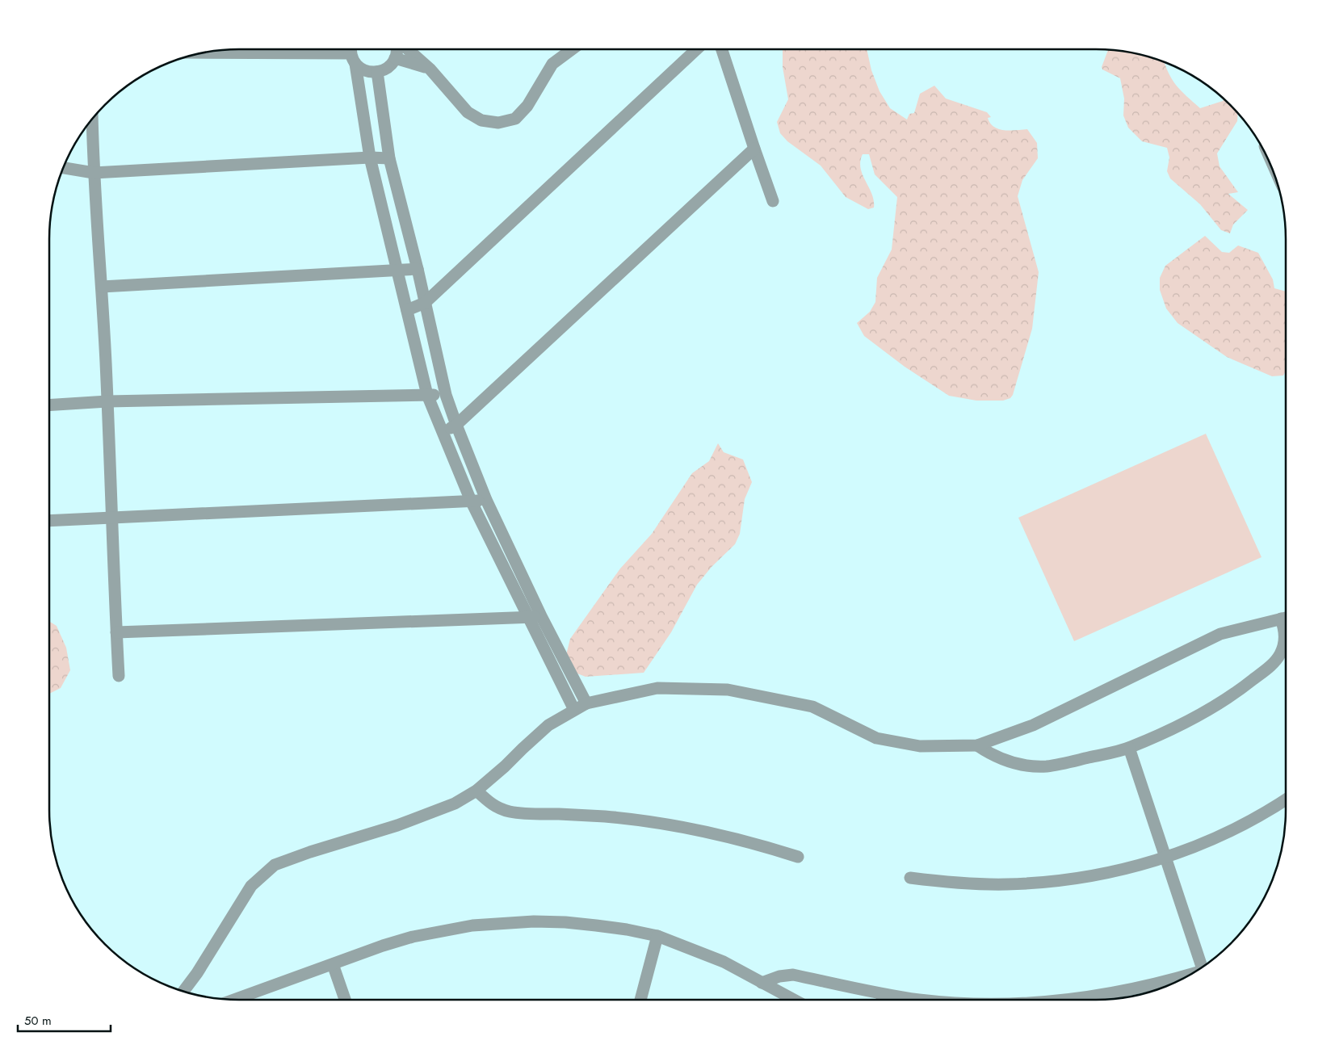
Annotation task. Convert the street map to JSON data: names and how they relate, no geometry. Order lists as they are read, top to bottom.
{
  "scale_bar": "50 m"
}
